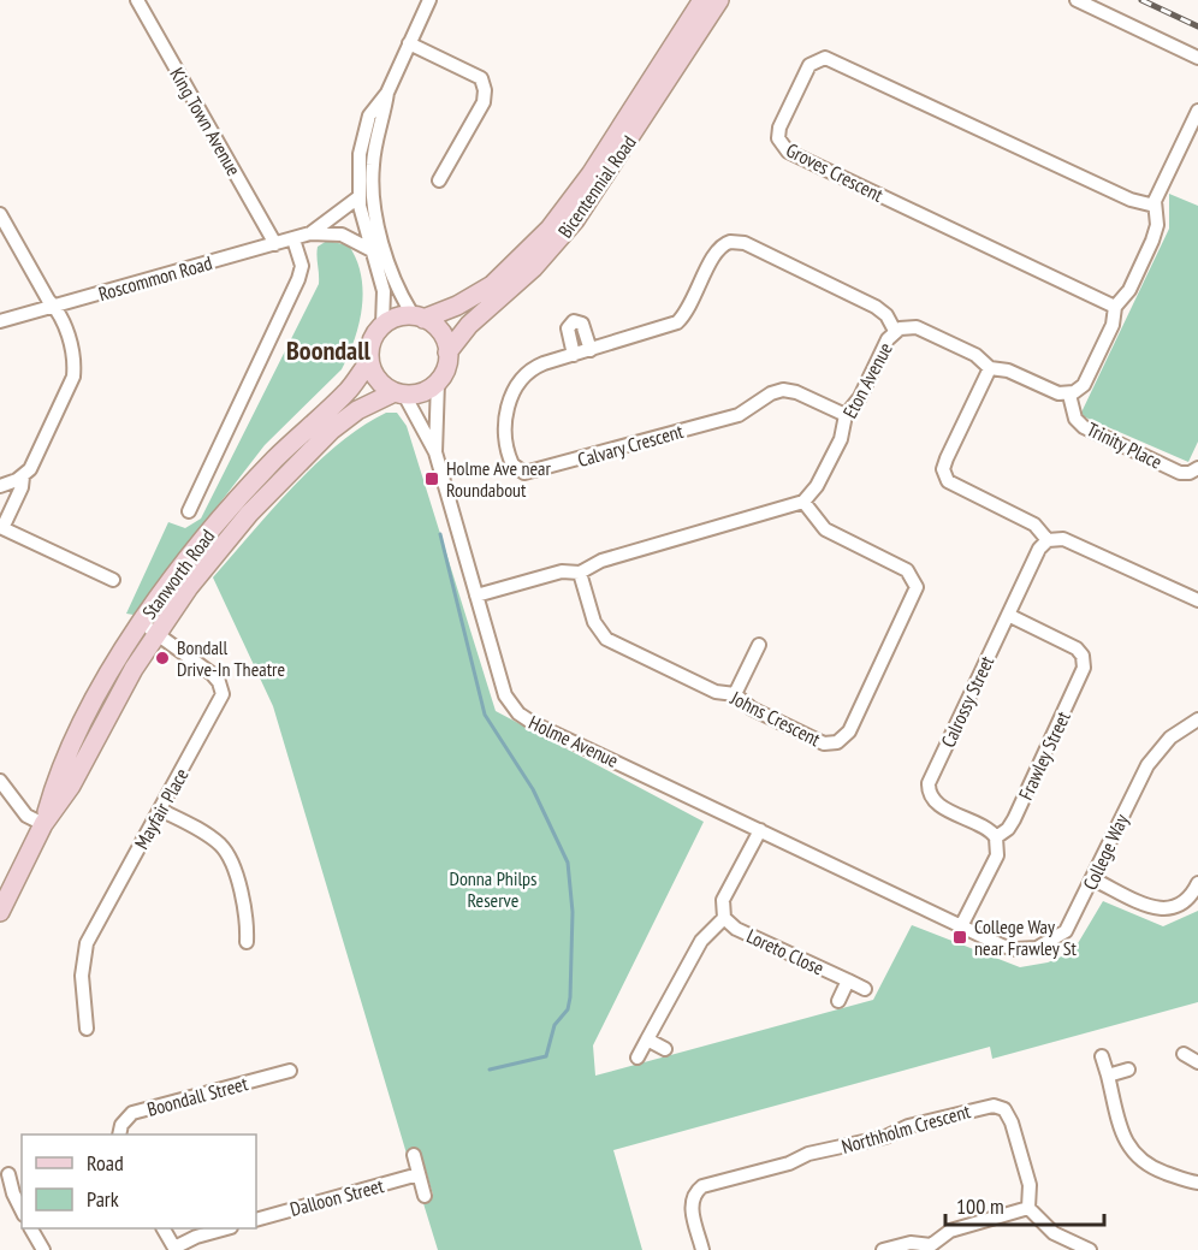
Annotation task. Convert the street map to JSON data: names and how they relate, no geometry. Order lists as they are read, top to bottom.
{
  "streets": {
    "main road": ["Bicentennial Road", "Stanworth Road"],
    "street": [
      "King Town Avenue",
      "Groves Crescent",
      "Roscommon Road",
      "Eton Avenue",
      "Calvary Crescent",
      "Trinity Place",
      "Calrossy Street",
      "Johns Crescent",
      "Holme Avenue",
      "Frawley Street",
      "Mayfair Place",
      "College Way",
      "Loreto Close",
      "Boondall Street",
      "Northholm Crescent",
      "Dalloon Street"
    ]
  },
  "crossings": [
    ["King Town Avenue", "Roscommon Road"],
    ["Bicentennial Road", "Stanworth Road"],
    ["Bicentennial Road", "Holme Avenue"],
    ["Roscommon Road", "Stanworth Road"],
    ["Eton Avenue", "Calvary Crescent"],
    ["Eton Avenue", "Trinity Place"],
    ["Eton Avenue", "Johns Crescent"],
    ["Stanworth Road", "Holme Avenue"],
    ["Stanworth Road", "Mayfair Place"],
    ["Calrossy Street", "Frawley Street"],
    ["Holme Avenue", "College Way"],
    ["Frawley Street", "College Way"]
  ],
  "districts": ["Boondall"],
  "parks": ["Donna Philps Reserve"],
  "places": {
    "transit": ["Holme Ave near Roundabout", "College Way near Frawley St"],
    "other": ["Bondall Drive-In Theatre"]
  },
  "legend": ["Road", "Park"],
  "scale_bar": "100 m"
}
